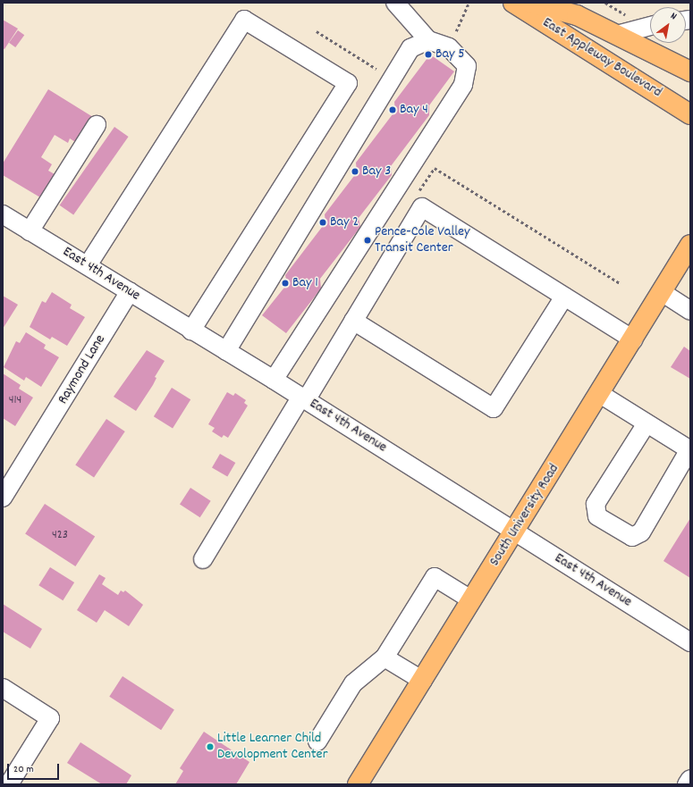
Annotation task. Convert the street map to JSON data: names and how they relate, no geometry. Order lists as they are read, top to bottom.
{
  "streets": {
    "main road": ["East Appleway Boulevard", "South University Road"],
    "street": ["East 4th Avenue", "Raymond Lane"]
  },
  "crossings": [
    ["East 4th Avenue", "Raymond Lane"],
    ["East 4th Avenue", "South University Road"]
  ],
  "places": [
    "Bay 5",
    "Bay 4",
    "Bay 3",
    "Bay 2",
    "Pence-Cole Valley Transit Center",
    "Bay 1",
    "Little Learner Child Devolopment Center"
  ],
  "house_numbers": ["414", "423"],
  "scale_bar": "20 m",
  "north": "top right"
}
